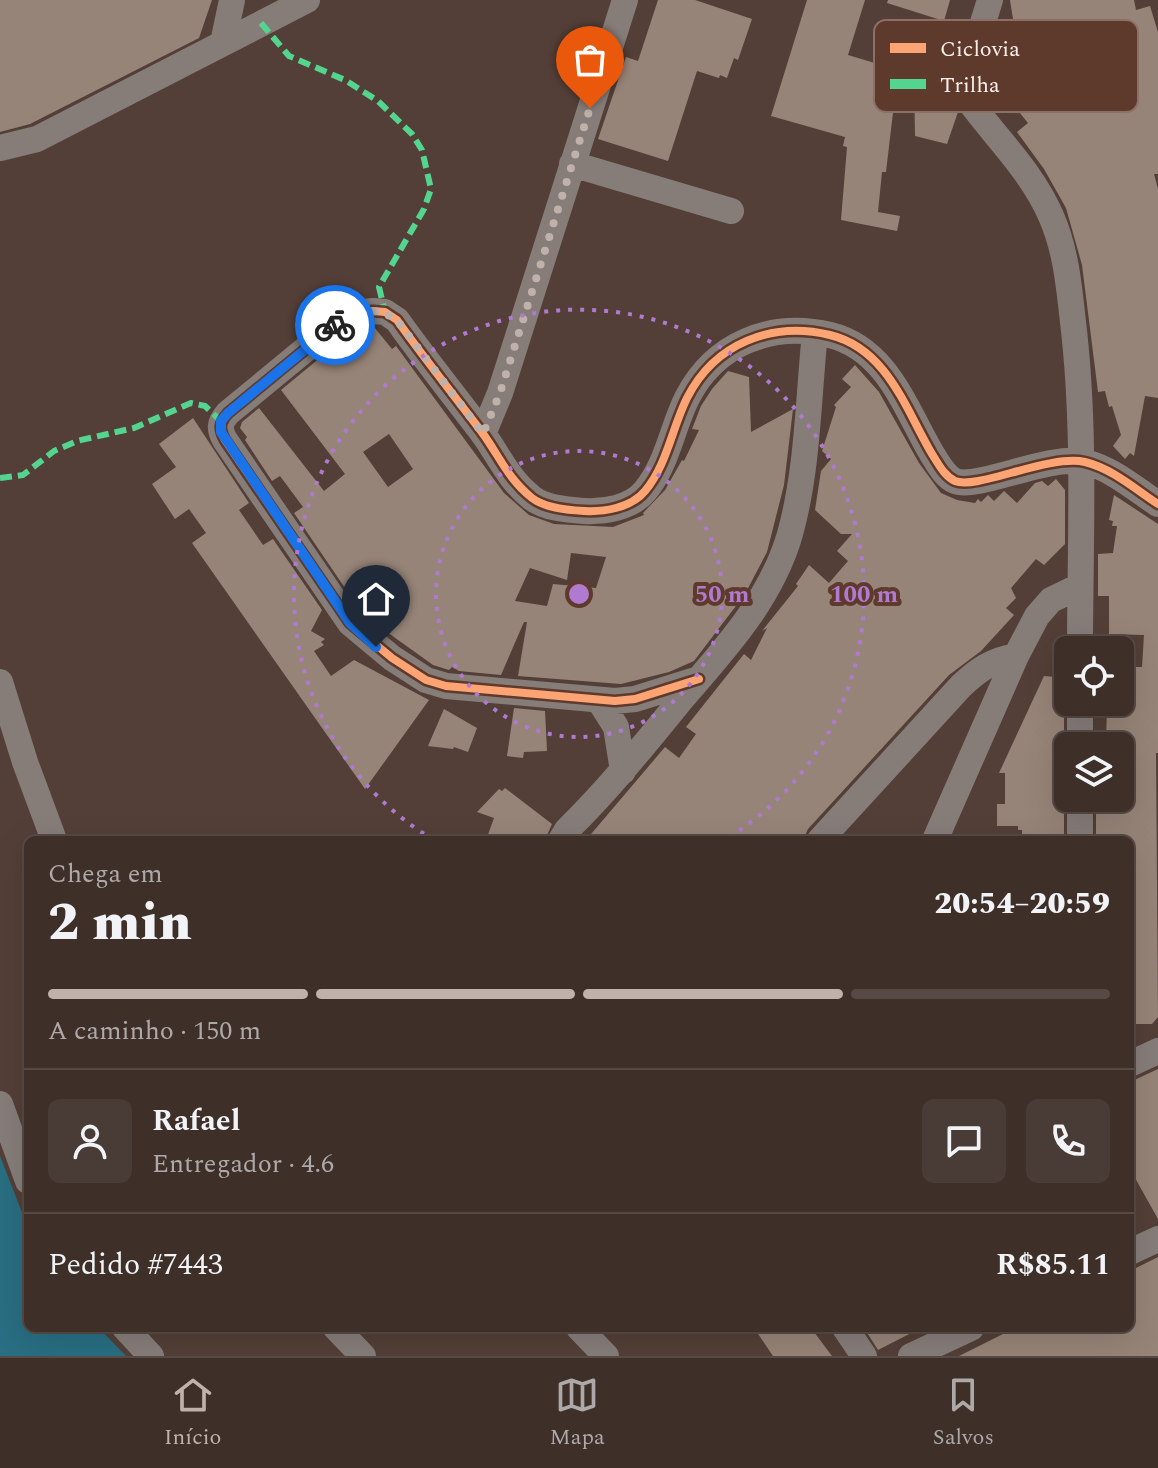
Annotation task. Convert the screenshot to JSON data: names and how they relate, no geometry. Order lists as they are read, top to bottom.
{
  "legend": ["Ciclovia", "Trilha"],
  "page": {
    "heading": ["2 min", "Chega em", "20:54–20:59"],
    "panel": [
      "Rafael",
      "Entregador · 4.6",
      "Pedido #7443",
      "R$85.11"
    ],
    "bar": "A caminho · 150 m",
    "tabs": ["Início", "Mapa", "Salvos"]
  },
  "rings": ["50 m", "100 m"]
}
